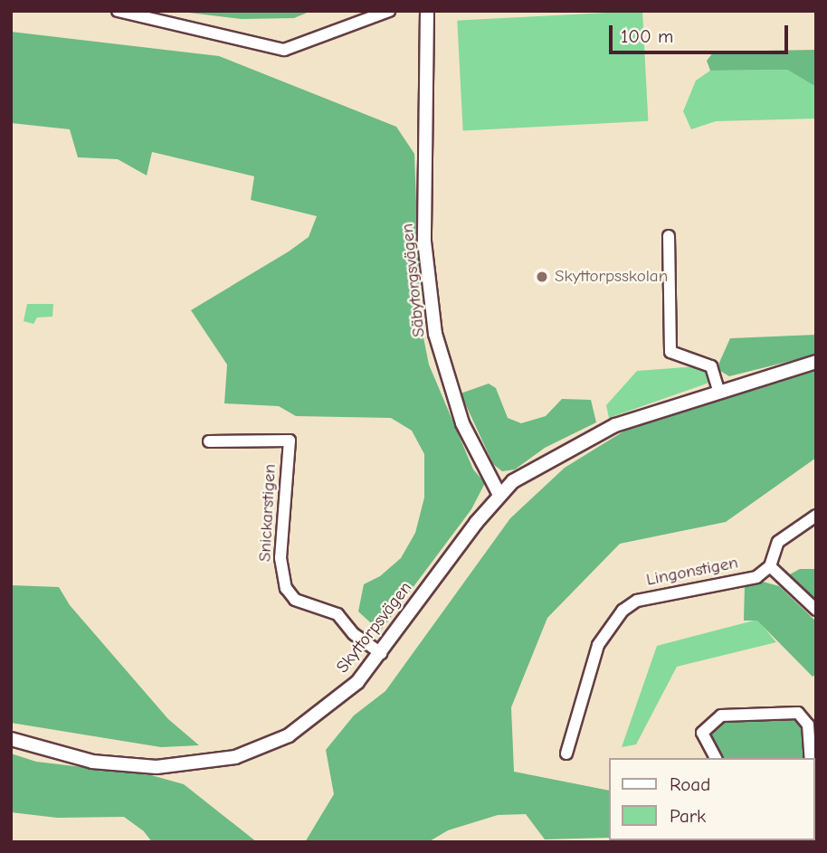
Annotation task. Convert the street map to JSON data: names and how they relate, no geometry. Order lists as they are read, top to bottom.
{
  "streets": {
    "street": [
      "Säbytorgsvägen",
      "Snickarstigen",
      "Lingonstigen",
      "Skyttorpsvägen"
    ]
  },
  "crossings": [
    ["Säbytorgsvägen", "Skyttorpsvägen"],
    ["Snickarstigen", "Skyttorpsvägen"]
  ],
  "places": ["Skyttorpsskolan"],
  "legend": ["Road", "Park"],
  "scale_bar": "100 m"
}
